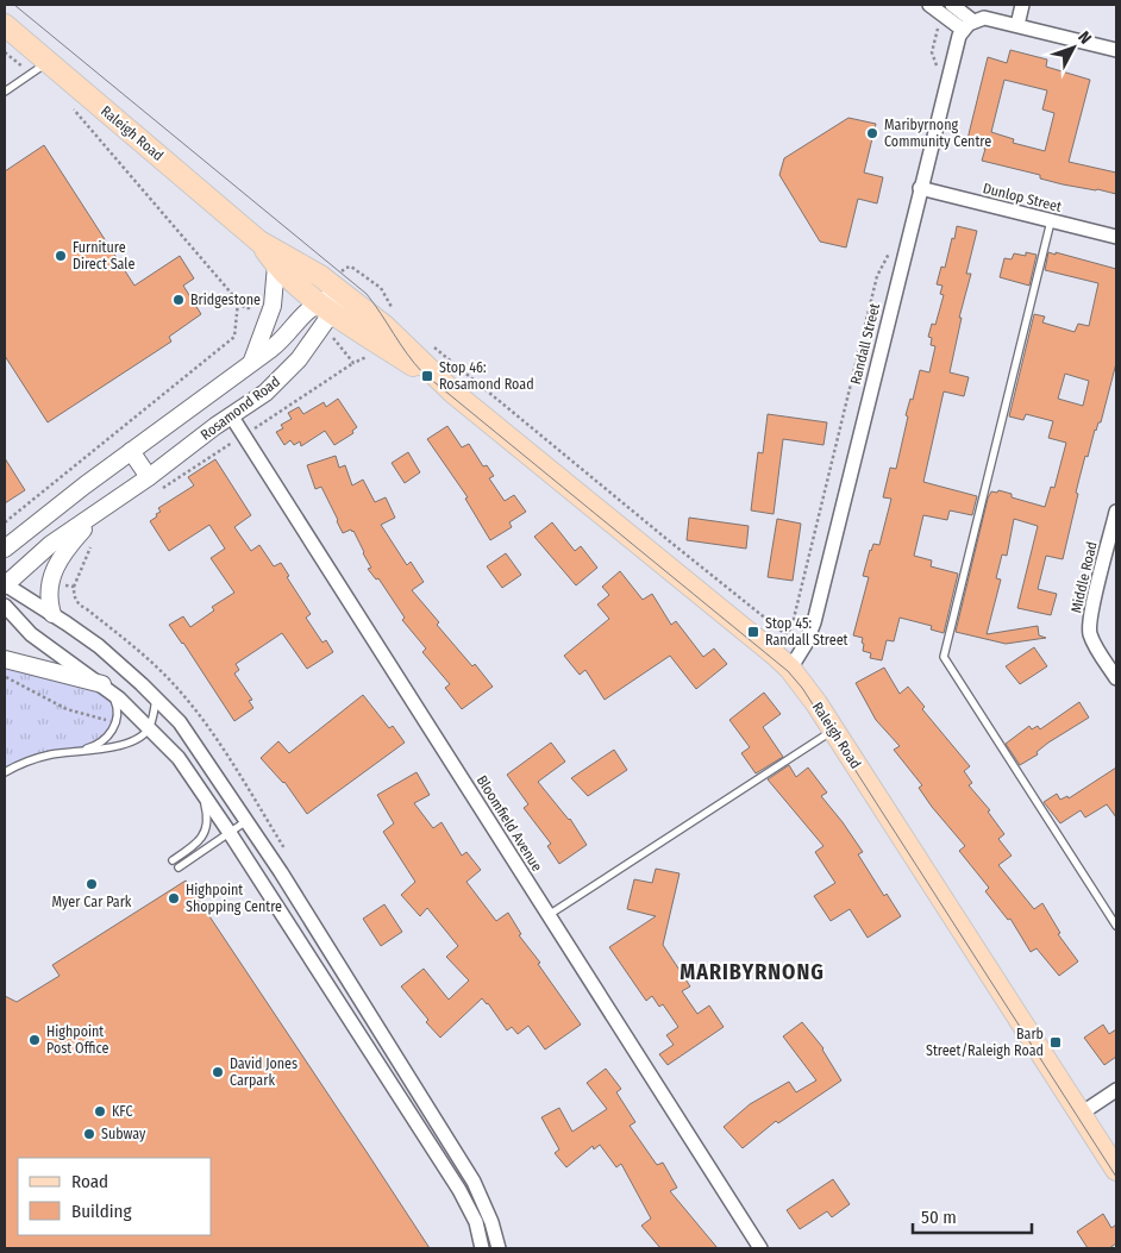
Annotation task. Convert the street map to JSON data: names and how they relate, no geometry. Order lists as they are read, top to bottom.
{
  "streets": {
    "main road": ["Raleigh Road"],
    "street": [
      "Dunlop Street",
      "Randall Street",
      "Rosamond Road",
      "Middle Road",
      "Bloomfield Avenue"
    ]
  },
  "crossings": [
    ["Raleigh Road", "Randall Street"],
    ["Raleigh Road", "Rosamond Road"],
    ["Dunlop Street", "Randall Street"],
    ["Rosamond Road", "Bloomfield Avenue"]
  ],
  "districts": ["MARIBYRNONG"],
  "places": {
    "other": [
      "Maribyrnong Community Centre",
      "Furniture Direct Sale",
      "Bridgestone",
      "Myer Car Park",
      "Highpoint Shopping Centre",
      "Highpoint Post Office",
      "David Jones Carpark",
      "KFC",
      "Subway"
    ],
    "transit": ["Stop 46: Rosamond Road", "Stop 45: Randall Street", "Barb Street/Raleigh Road"]
  },
  "legend": ["Road", "Building"],
  "scale_bar": "50 m",
  "north": "top right"
}
